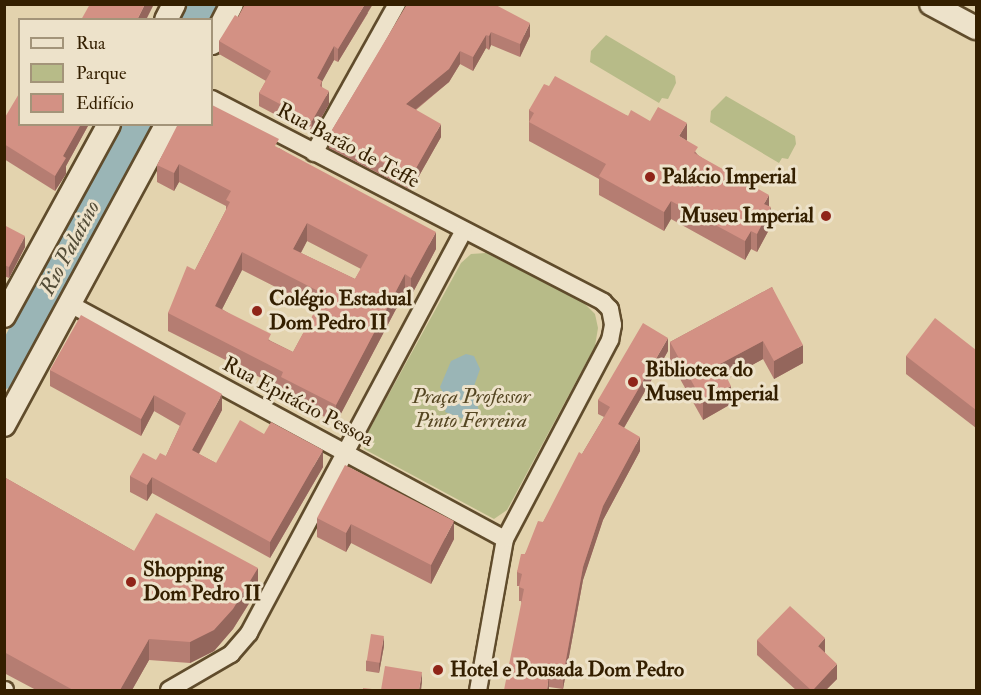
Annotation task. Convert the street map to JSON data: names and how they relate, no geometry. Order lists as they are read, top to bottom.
{
  "streets": {
    "street": ["Rua Barão de Teffe", "Rua Epitácio Pessoa"]
  },
  "water": ["Rio Palatino"],
  "parks": ["Praça Professor Pinto Ferreira"],
  "places": [
    "Palácio Imperial",
    "Museu Imperial",
    "Colégio Estadual Dom Pedro II",
    "Biblioteca do Museu Imperial",
    "Shopping Dom Pedro II",
    "Hotel e Pousada Dom Pedro"
  ],
  "legend": ["Rua", "Parque", "Edifício"]
}
